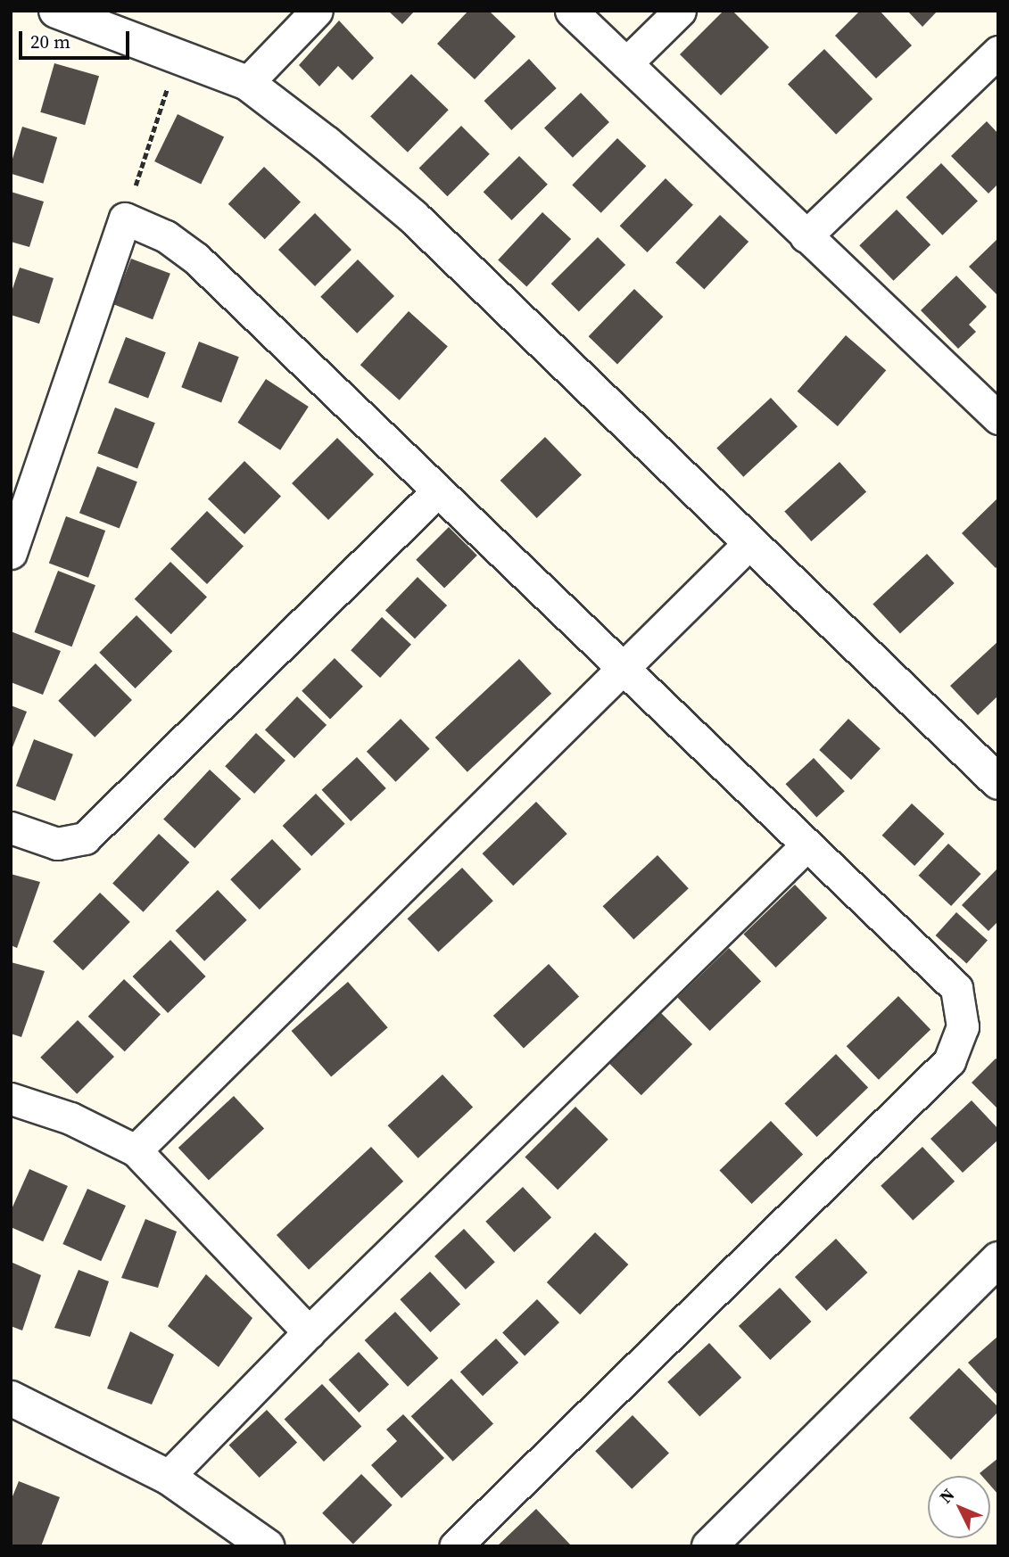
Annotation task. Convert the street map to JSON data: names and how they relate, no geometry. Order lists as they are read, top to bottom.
{
  "scale_bar": "20 m",
  "north": "top left"
}
